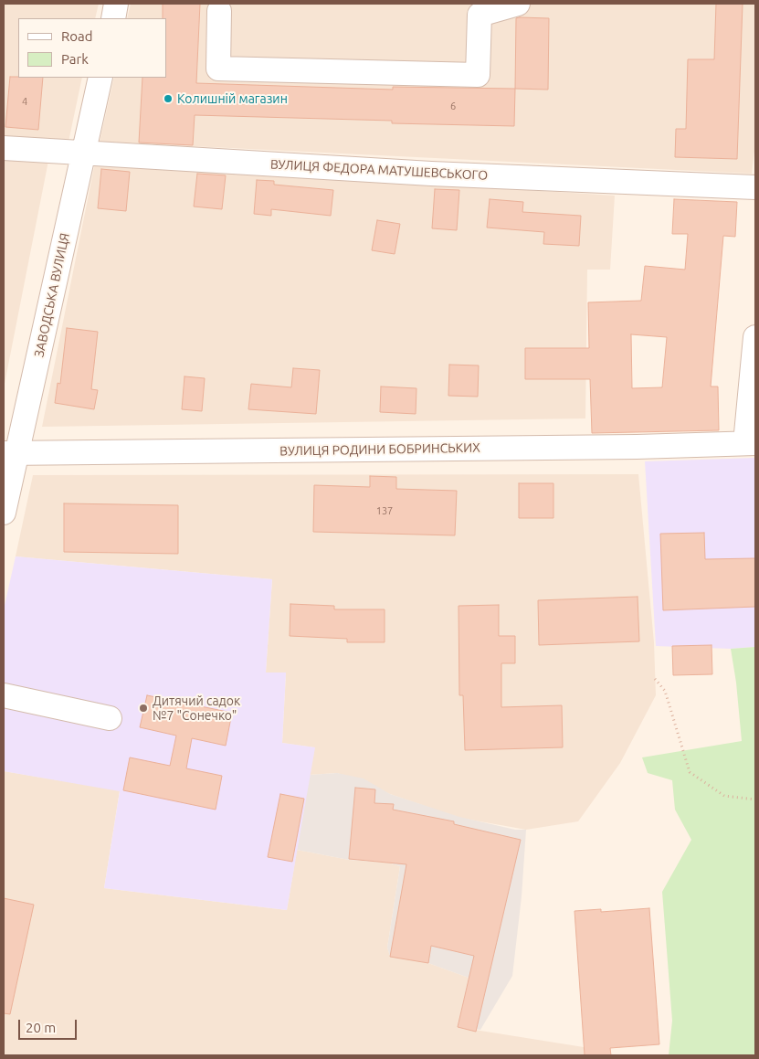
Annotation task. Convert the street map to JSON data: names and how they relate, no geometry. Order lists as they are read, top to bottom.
{
  "streets": {
    "street": ["ВУЛИЦЯ ФЕДОРА МАТУШЕВСЬКОГО", "ЗАВОДСЬКА ВУЛИЦЯ", "ВУЛИЦЯ РОДИНИ БОБРИНСЬКИХ"]
  },
  "crossings": [
    ["ВУЛИЦЯ ФЕДОРА МАТУШЕВСЬКОГО", "ЗАВОДСЬКА ВУЛИЦЯ"],
    ["ЗАВОДСЬКА ВУЛИЦЯ", "ВУЛИЦЯ РОДИНИ БОБРИНСЬКИХ"]
  ],
  "places": ["Колишній магазин", "Дитячий садок №7 \"Сонечко\""],
  "house_numbers": ["4", "6", "137"],
  "legend": ["Road", "Park"],
  "scale_bar": "20 m"
}
